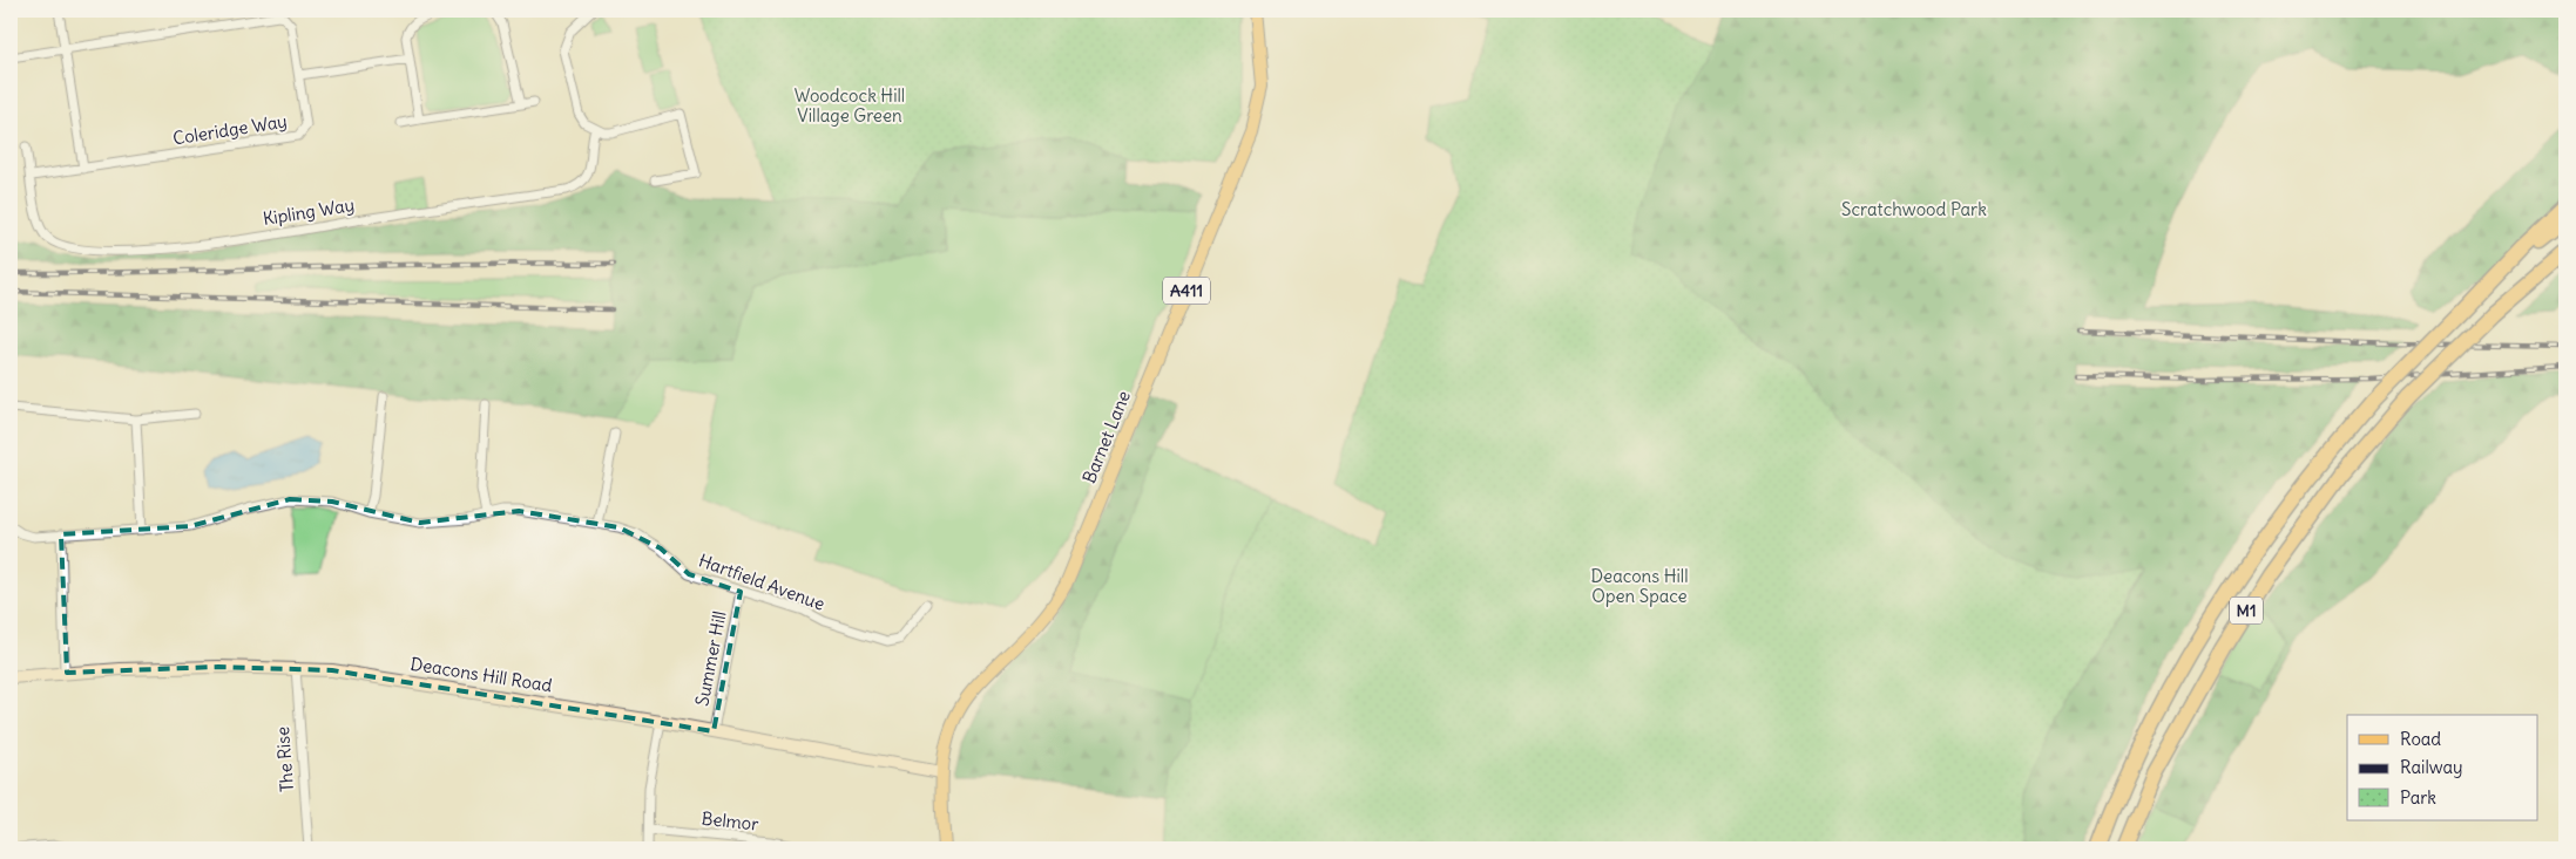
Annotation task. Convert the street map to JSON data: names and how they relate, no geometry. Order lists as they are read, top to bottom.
{
  "streets": {
    "highway": ["M1"],
    "main road": ["A411", "Barnet Lane"],
    "street": [
      "Coleridge Way",
      "Kipling Way",
      "Hartfield Avenue",
      "Summer Hill",
      "Deacons Hill Road",
      "The Rise",
      "Belmor"
    ]
  },
  "crossings": [
    ["Coleridge Way", "Kipling Way"],
    ["Barnet Lane", "Deacons Hill Road"],
    ["Hartfield Avenue", "Summer Hill"],
    ["Summer Hill", "Deacons Hill Road"],
    ["Deacons Hill Road", "The Rise"]
  ],
  "parks": ["Woodcock Hill Village Green", "Scratchwood Park", "Deacons Hill Open Space"],
  "legend": ["Road", "Railway", "Park"]
}
